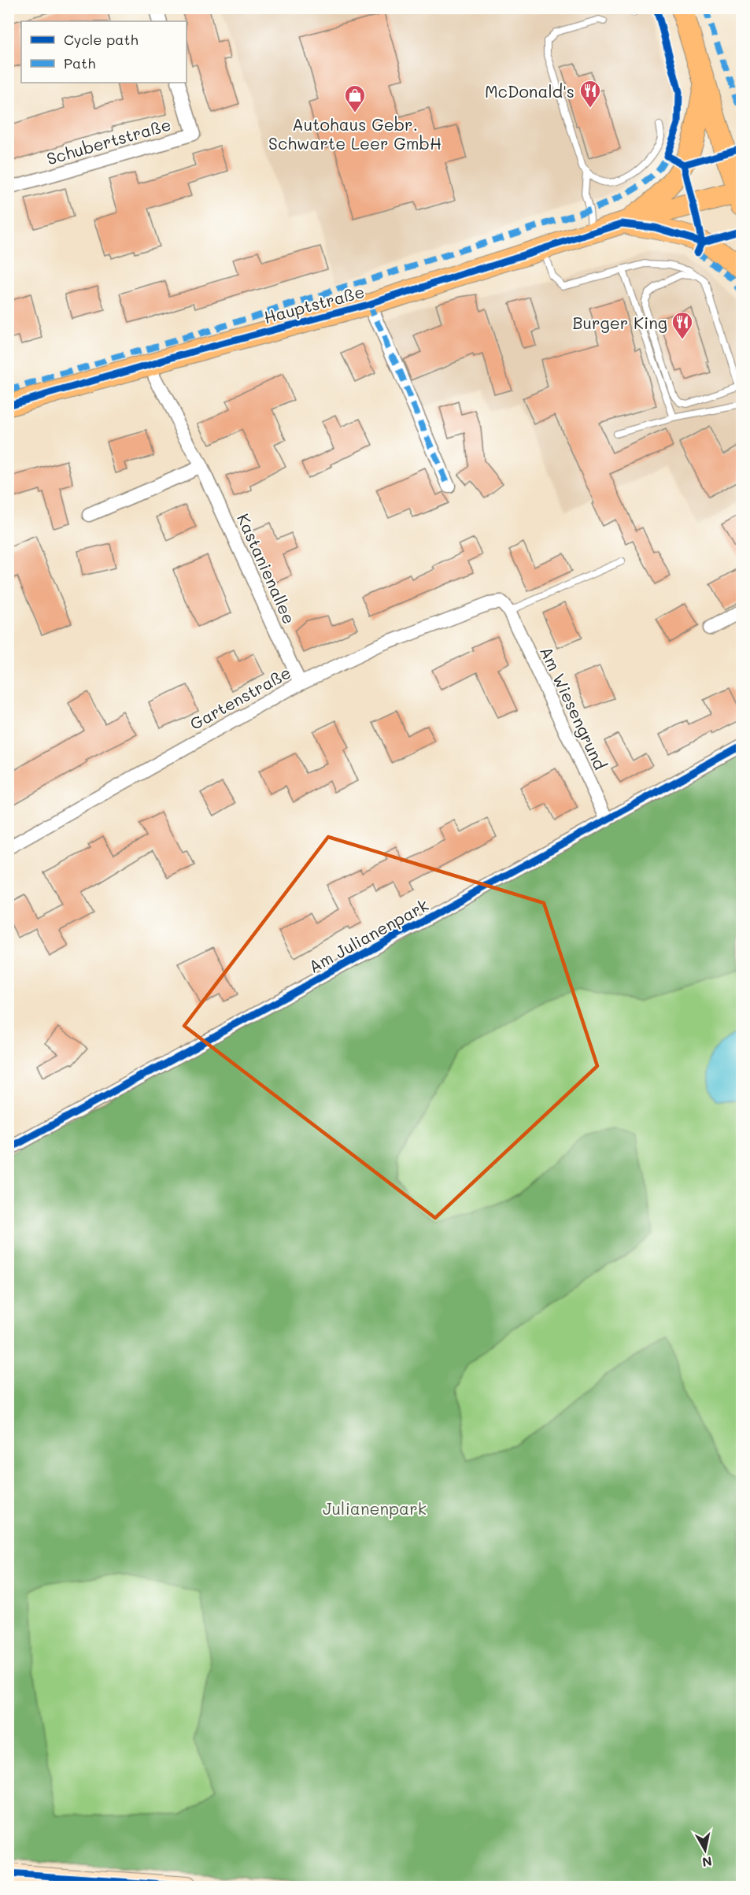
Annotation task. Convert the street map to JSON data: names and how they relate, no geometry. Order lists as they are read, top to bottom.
{
  "streets": {
    "main road": ["Hauptstraße"],
    "street": [
      "Schubertstraße",
      "Kastanienallee",
      "Gartenstraße",
      "Am Wiesengrund",
      "Am Julianenpark"
    ]
  },
  "crossings": [
    ["Hauptstraße", "Kastanienallee"],
    ["Kastanienallee", "Gartenstraße"],
    ["Gartenstraße", "Am Wiesengrund"],
    ["Am Wiesengrund", "Am Julianenpark"]
  ],
  "parks": ["Julianenpark"],
  "places": {
    "restaurant": ["McDonald's", "Burger King"],
    "shop": ["Autohaus Gebr. Schwarte Leer GmbH"]
  },
  "legend": ["Cycle path", "Path"],
  "north": "bottom"
}
